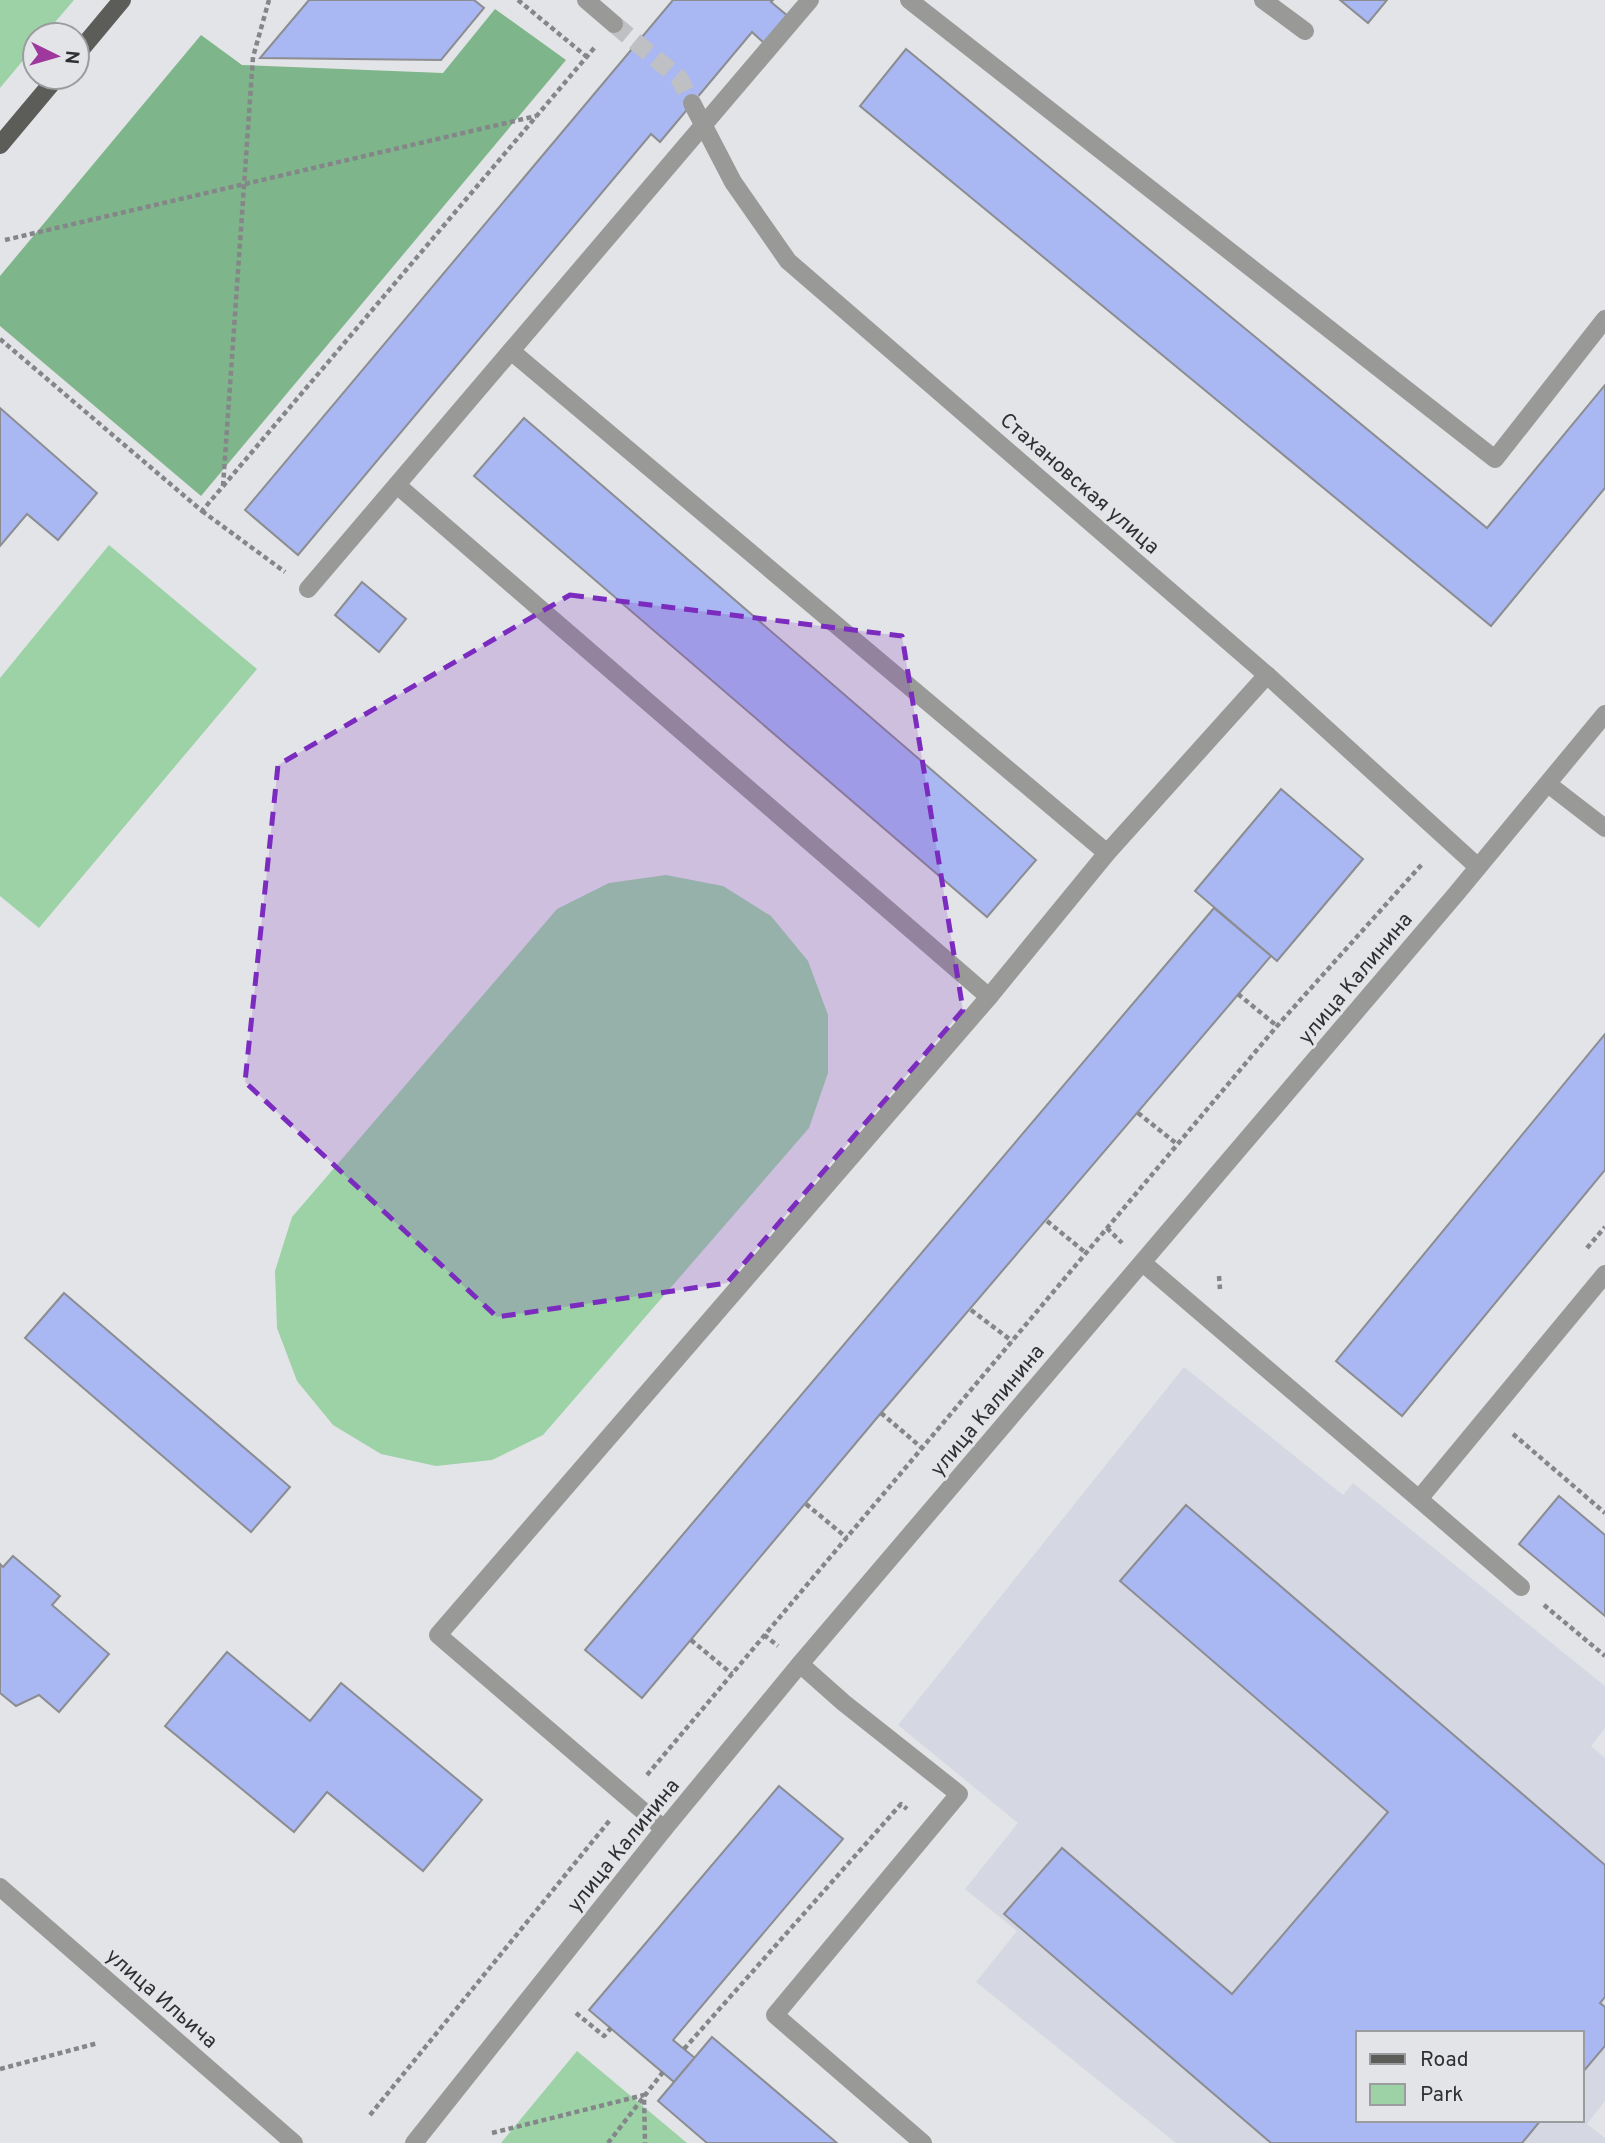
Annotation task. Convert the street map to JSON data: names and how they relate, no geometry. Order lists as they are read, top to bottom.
{
  "streets": {
    "street": ["Стахановская улица", "улица Калинина", "улица Ильича"]
  },
  "crossings": [
    ["Стахановская улица", "улица Калинина"]
  ],
  "legend": ["Road", "Park"],
  "north": "right"
}
